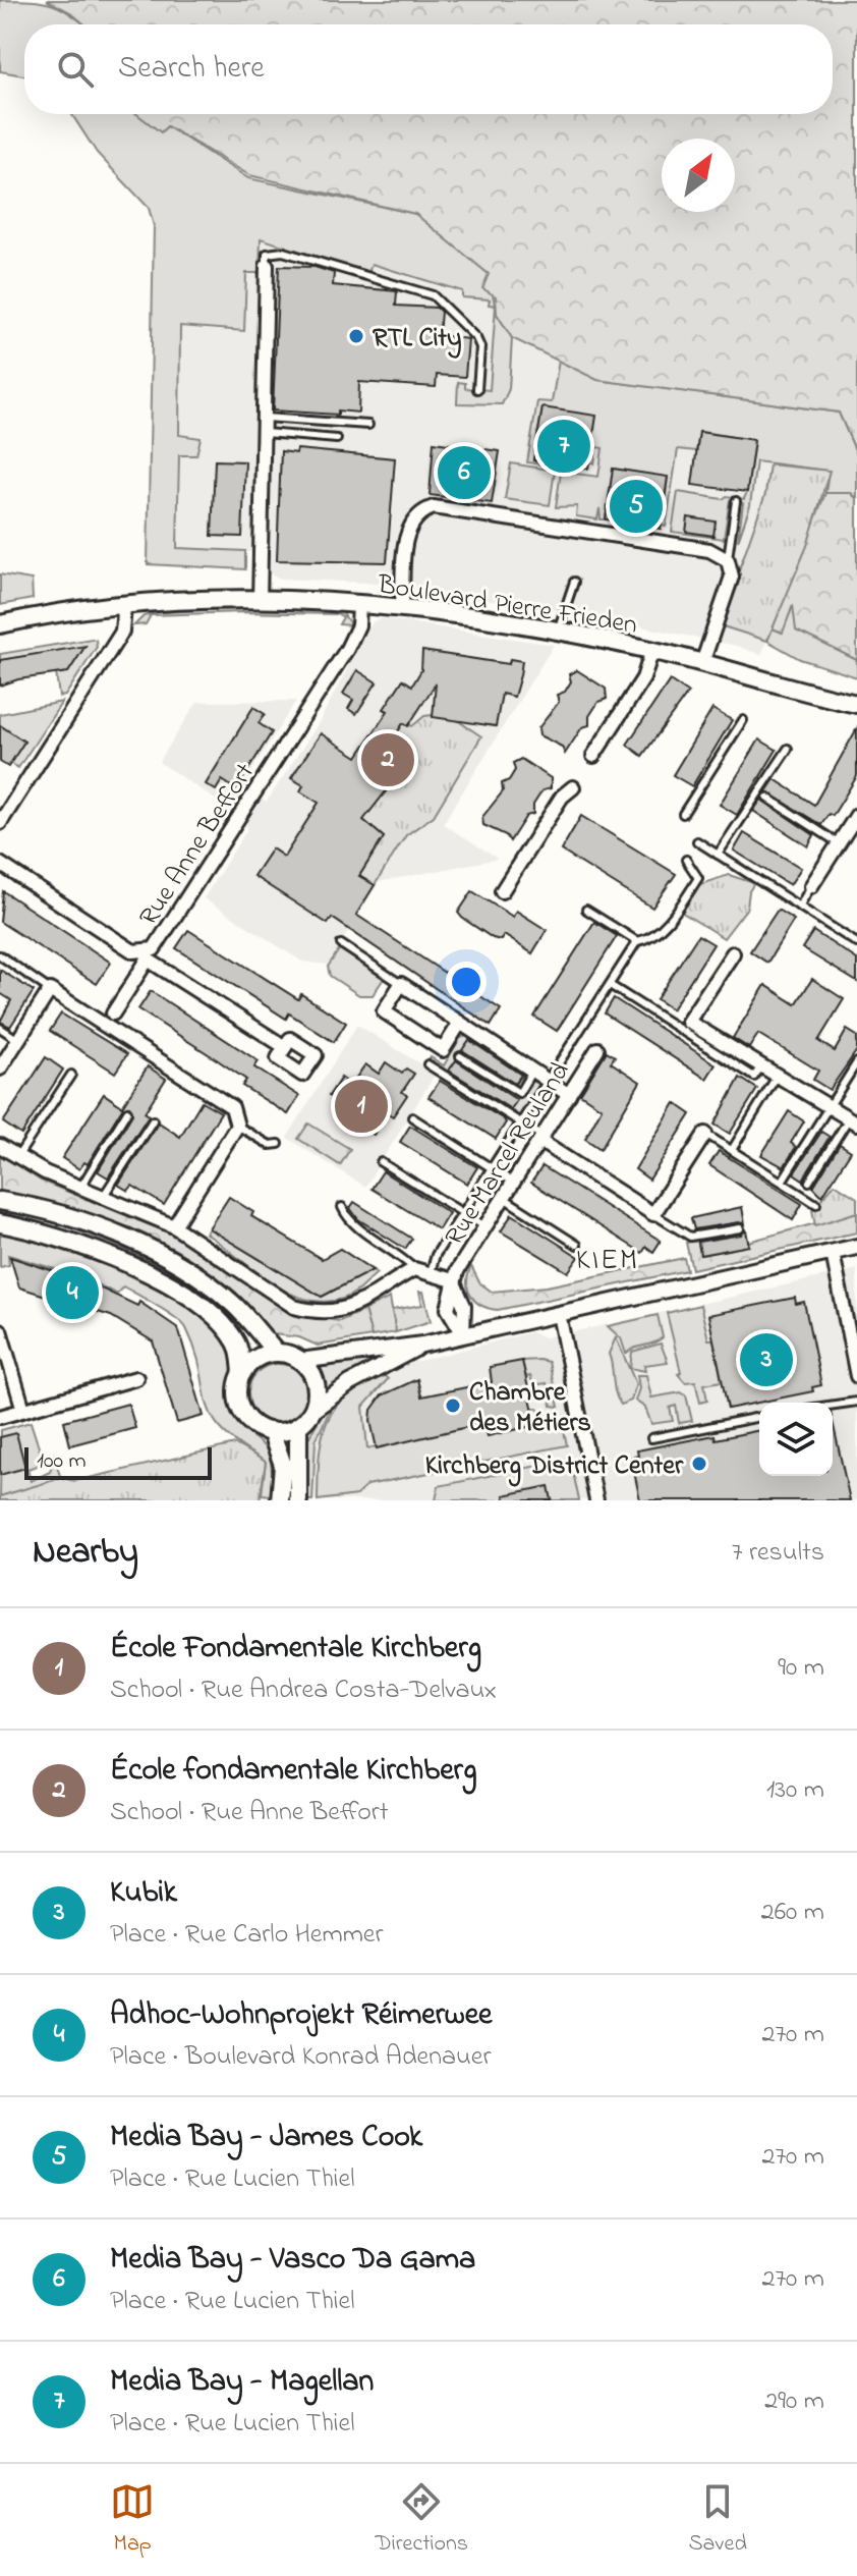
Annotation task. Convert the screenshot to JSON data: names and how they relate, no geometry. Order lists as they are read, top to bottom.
{
  "streets": {
    "main road": ["Boulevard Pierre Frieden"],
    "street": ["Rue Anne Beffort", "Rue Marcel Reuland"]
  },
  "crossings": [
    ["Boulevard Pierre Frieden", "Rue Anne Beffort"]
  ],
  "districts": ["KIEM"],
  "places": ["RTL City", "Chambre des Métiers", "Kirchberg District Center"],
  "scale_bar": "100 m",
  "north": "top right",
  "page": {
    "search": "Search here",
    "pins": [
      "7",
      "6",
      "5",
      "2",
      "1",
      "4",
      "3"
    ],
    "scale": "100 m",
    "heading": ["Nearby", "7 results"],
    "list": [
      {
        "mark": "1",
        "name": "École Fondamentale Kirchberg",
        "note": "School · Rue Andrea Costa-Delvaux",
        "value": "90 m"
      },
      {
        "mark": "2",
        "name": "École fondamentale Kirchberg",
        "note": "School · Rue Anne Beffort",
        "value": "130 m"
      },
      {
        "mark": "3",
        "name": "Kubik",
        "note": "Place · Rue Carlo Hemmer",
        "value": "260 m"
      },
      {
        "mark": "4",
        "name": "Adhoc-Wohnprojekt Réimerwee",
        "note": "Place · Boulevard Konrad Adenauer",
        "value": "270 m"
      },
      {
        "mark": "5",
        "name": "Media Bay - James Cook",
        "note": "Place · Rue Lucien Thiel",
        "value": "270 m"
      },
      {
        "mark": "6",
        "name": "Media Bay - Vasco Da Gama",
        "note": "Place · Rue Lucien Thiel",
        "value": "270 m"
      },
      {
        "mark": "7",
        "name": "Media Bay - Magellan",
        "note": "Place · Rue Lucien Thiel",
        "value": "290 m"
      }
    ],
    "nav": ["Map", "Directions", "Saved"]
  }
}
